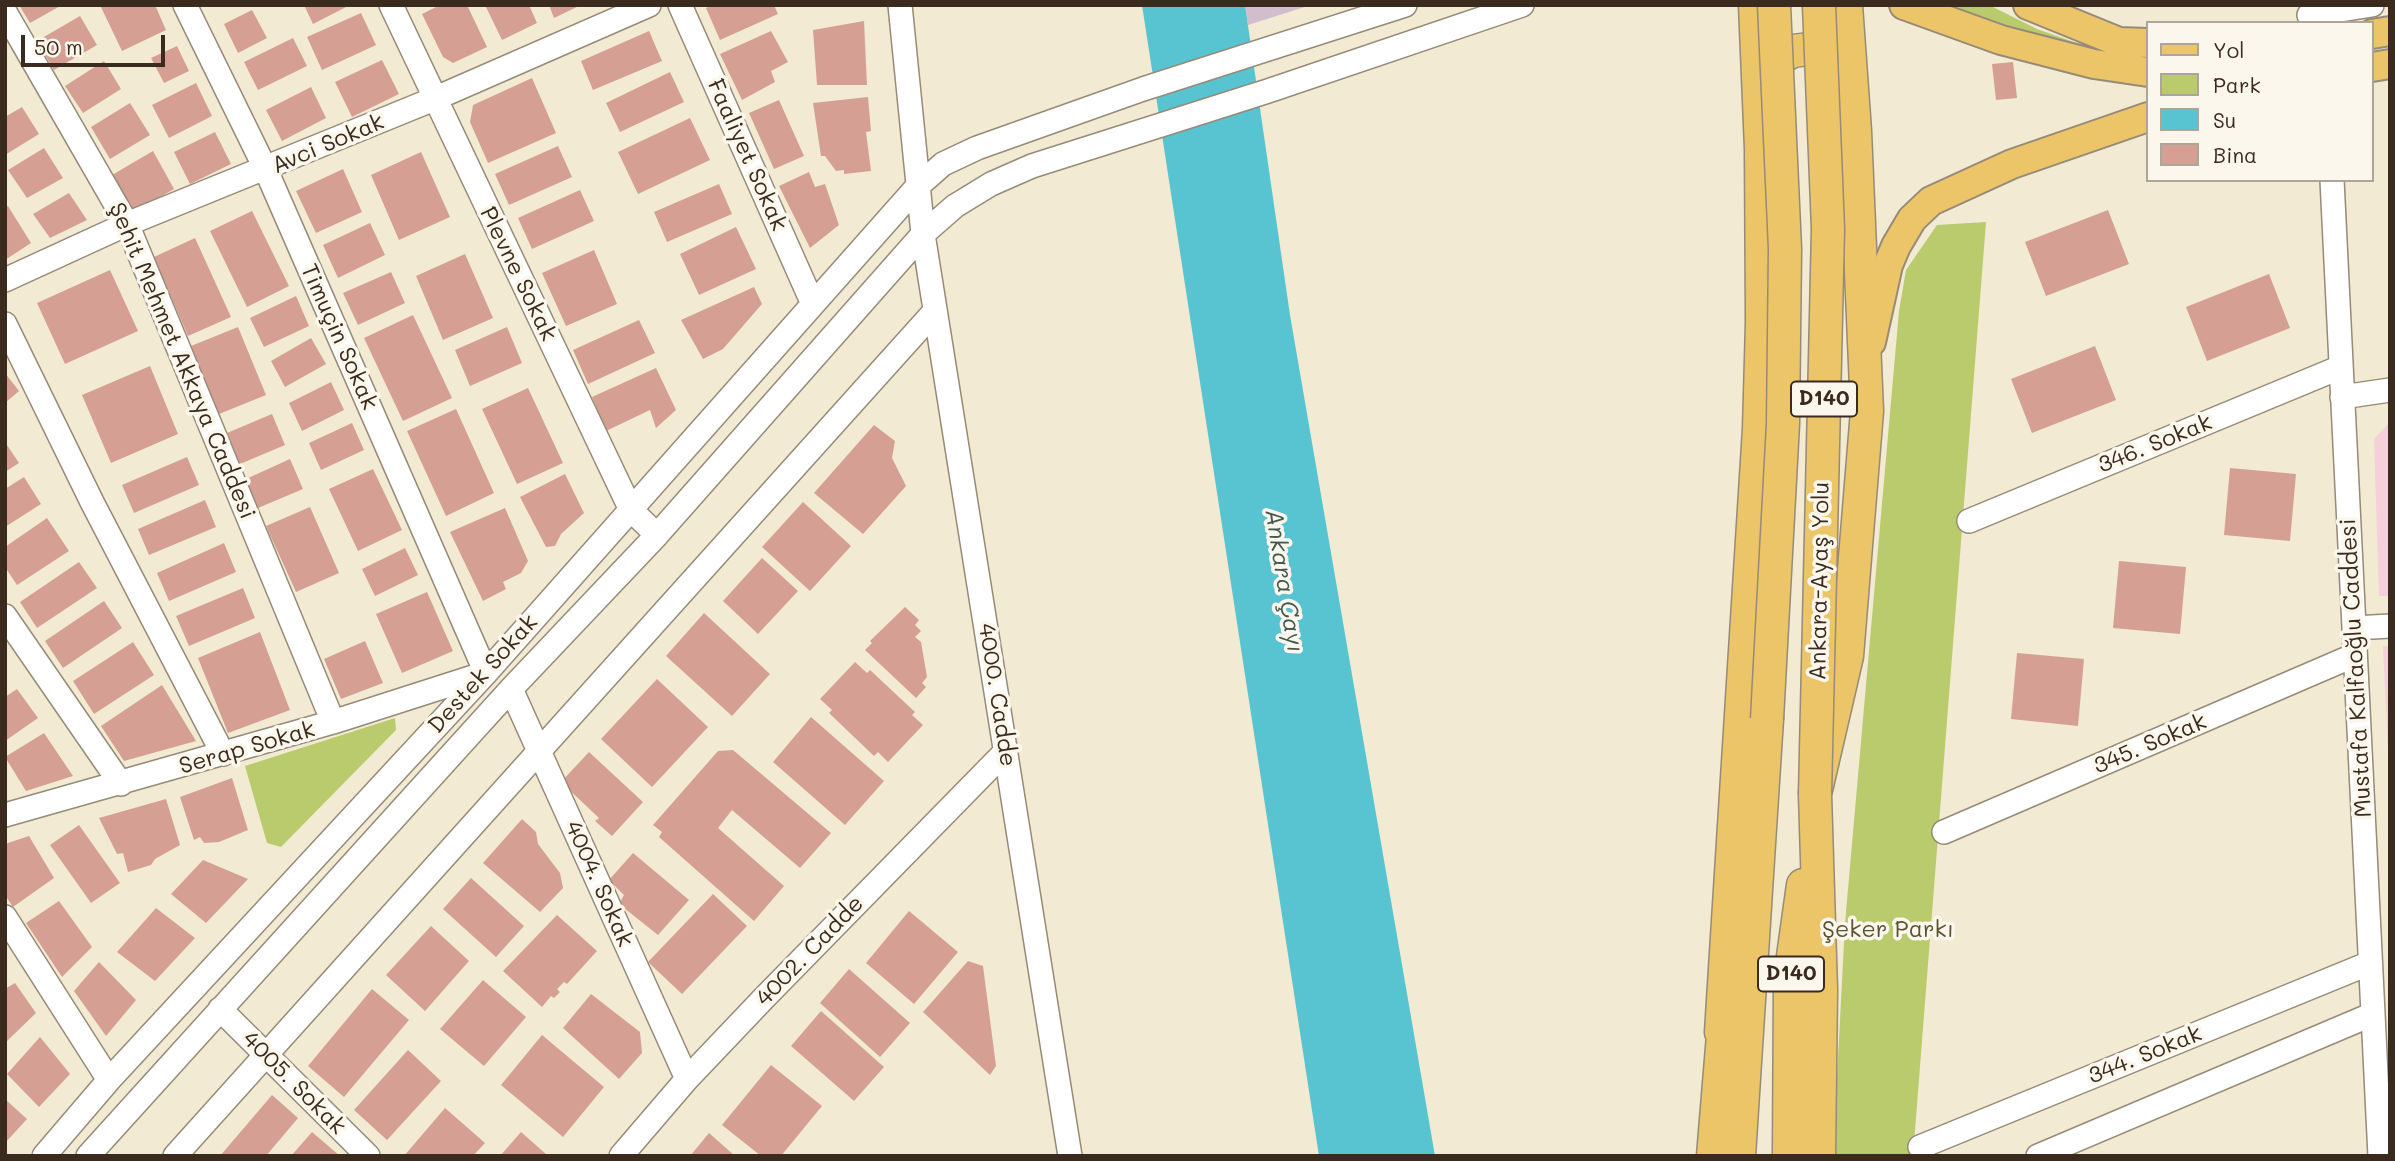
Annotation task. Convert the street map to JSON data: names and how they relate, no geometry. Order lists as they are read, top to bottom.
{
  "streets": {
    "highway": ["D140", "Ankara-Ayaş Yolu"],
    "street": [
      "Avci Sokak",
      "Faaliyet Sokak",
      "Plevne Sokak",
      "Timuçin Sokak",
      "Şehit Mehmet Akkaya Caddesi",
      "346. Sokak",
      "Mustafa Kalfaoğlu Caddesi",
      "Destek Sokak",
      "4000. Cadde",
      "345. Sokak",
      "Serap Sokak",
      "4004. Sokak",
      "4002. Cadde",
      "344. Sokak",
      "4005. Sokak"
    ]
  },
  "crossings": [
    ["Avci Sokak", "Plevne Sokak"],
    ["Avci Sokak", "Timuçin Sokak"],
    ["Avci Sokak", "Şehit Mehmet Akkaya Caddesi"],
    ["Faaliyet Sokak", "Destek Sokak"],
    ["Plevne Sokak", "Destek Sokak"],
    ["Timuçin Sokak", "Destek Sokak"],
    ["Timuçin Sokak", "Serap Sokak"],
    ["Şehit Mehmet Akkaya Caddesi", "Serap Sokak"],
    ["346. Sokak", "Mustafa Kalfaoğlu Caddesi"],
    ["Mustafa Kalfaoğlu Caddesi", "345. Sokak"],
    ["Mustafa Kalfaoğlu Caddesi", "344. Sokak"],
    ["Destek Sokak", "4000. Cadde"],
    ["Destek Sokak", "Serap Sokak"],
    ["Destek Sokak", "4004. Sokak"],
    ["Destek Sokak", "4005. Sokak"],
    ["4000. Cadde", "4002. Cadde"],
    ["4004. Sokak", "4002. Cadde"]
  ],
  "water": ["Ankara Çayı"],
  "parks": ["Şeker Parkı"],
  "legend": [
    "Yol",
    "Park",
    "Su",
    "Bina"
  ],
  "scale_bar": "50 m"
}
